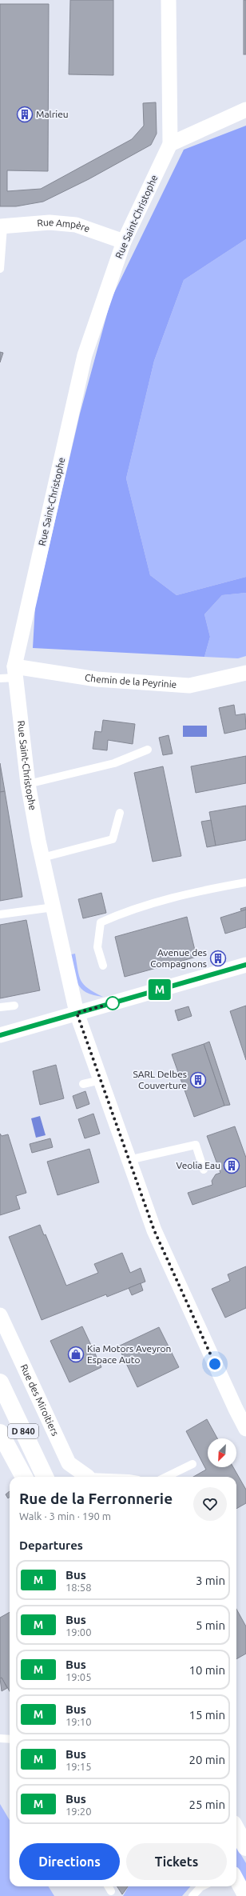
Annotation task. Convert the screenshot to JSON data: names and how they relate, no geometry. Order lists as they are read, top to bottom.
{
  "streets": {
    "main road": ["D 840"],
    "street": [
      "Rue Saint-Christophe",
      "Rue Ampère",
      "Chemin de la Peyrinie",
      "Rue des Miroitiers"
    ]
  },
  "crossings": [
    ["Rue Saint-Christophe", "Rue Ampère"],
    ["Rue Saint-Christophe", "Chemin de la Peyrinie"]
  ],
  "places": {
    "building": [
      "Malrieu",
      "Avenue des Compagnons",
      "SARL Delbes Couverture",
      "Veolia Eau"
    ],
    "shop": ["Kia Motors Aveyron Espace Auto"]
  },
  "lines": ["bus line M"],
  "north": "bottom left",
  "page": {
    "on_map": "M",
    "heading": [
      ["Rue de la Ferronnerie", "Walk · 3 min · 190 m"],
      "Departures"
    ],
    "list": [
      {
        "mark": "M",
        "name": "Bus",
        "note": "18:58",
        "value": "3 min"
      },
      {
        "mark": "M",
        "name": "Bus",
        "note": "19:00",
        "value": "5 min"
      },
      {
        "mark": "M",
        "name": "Bus",
        "note": "19:05",
        "value": "10 min"
      },
      {
        "mark": "M",
        "name": "Bus",
        "note": "19:10",
        "value": "15 min"
      },
      {
        "mark": "M",
        "name": "Bus",
        "note": "19:15",
        "value": "20 min"
      },
      {
        "mark": "M",
        "name": "Bus",
        "note": "19:20",
        "value": "25 min"
      }
    ],
    "buttons": ["Directions", "Tickets"]
  }
}
